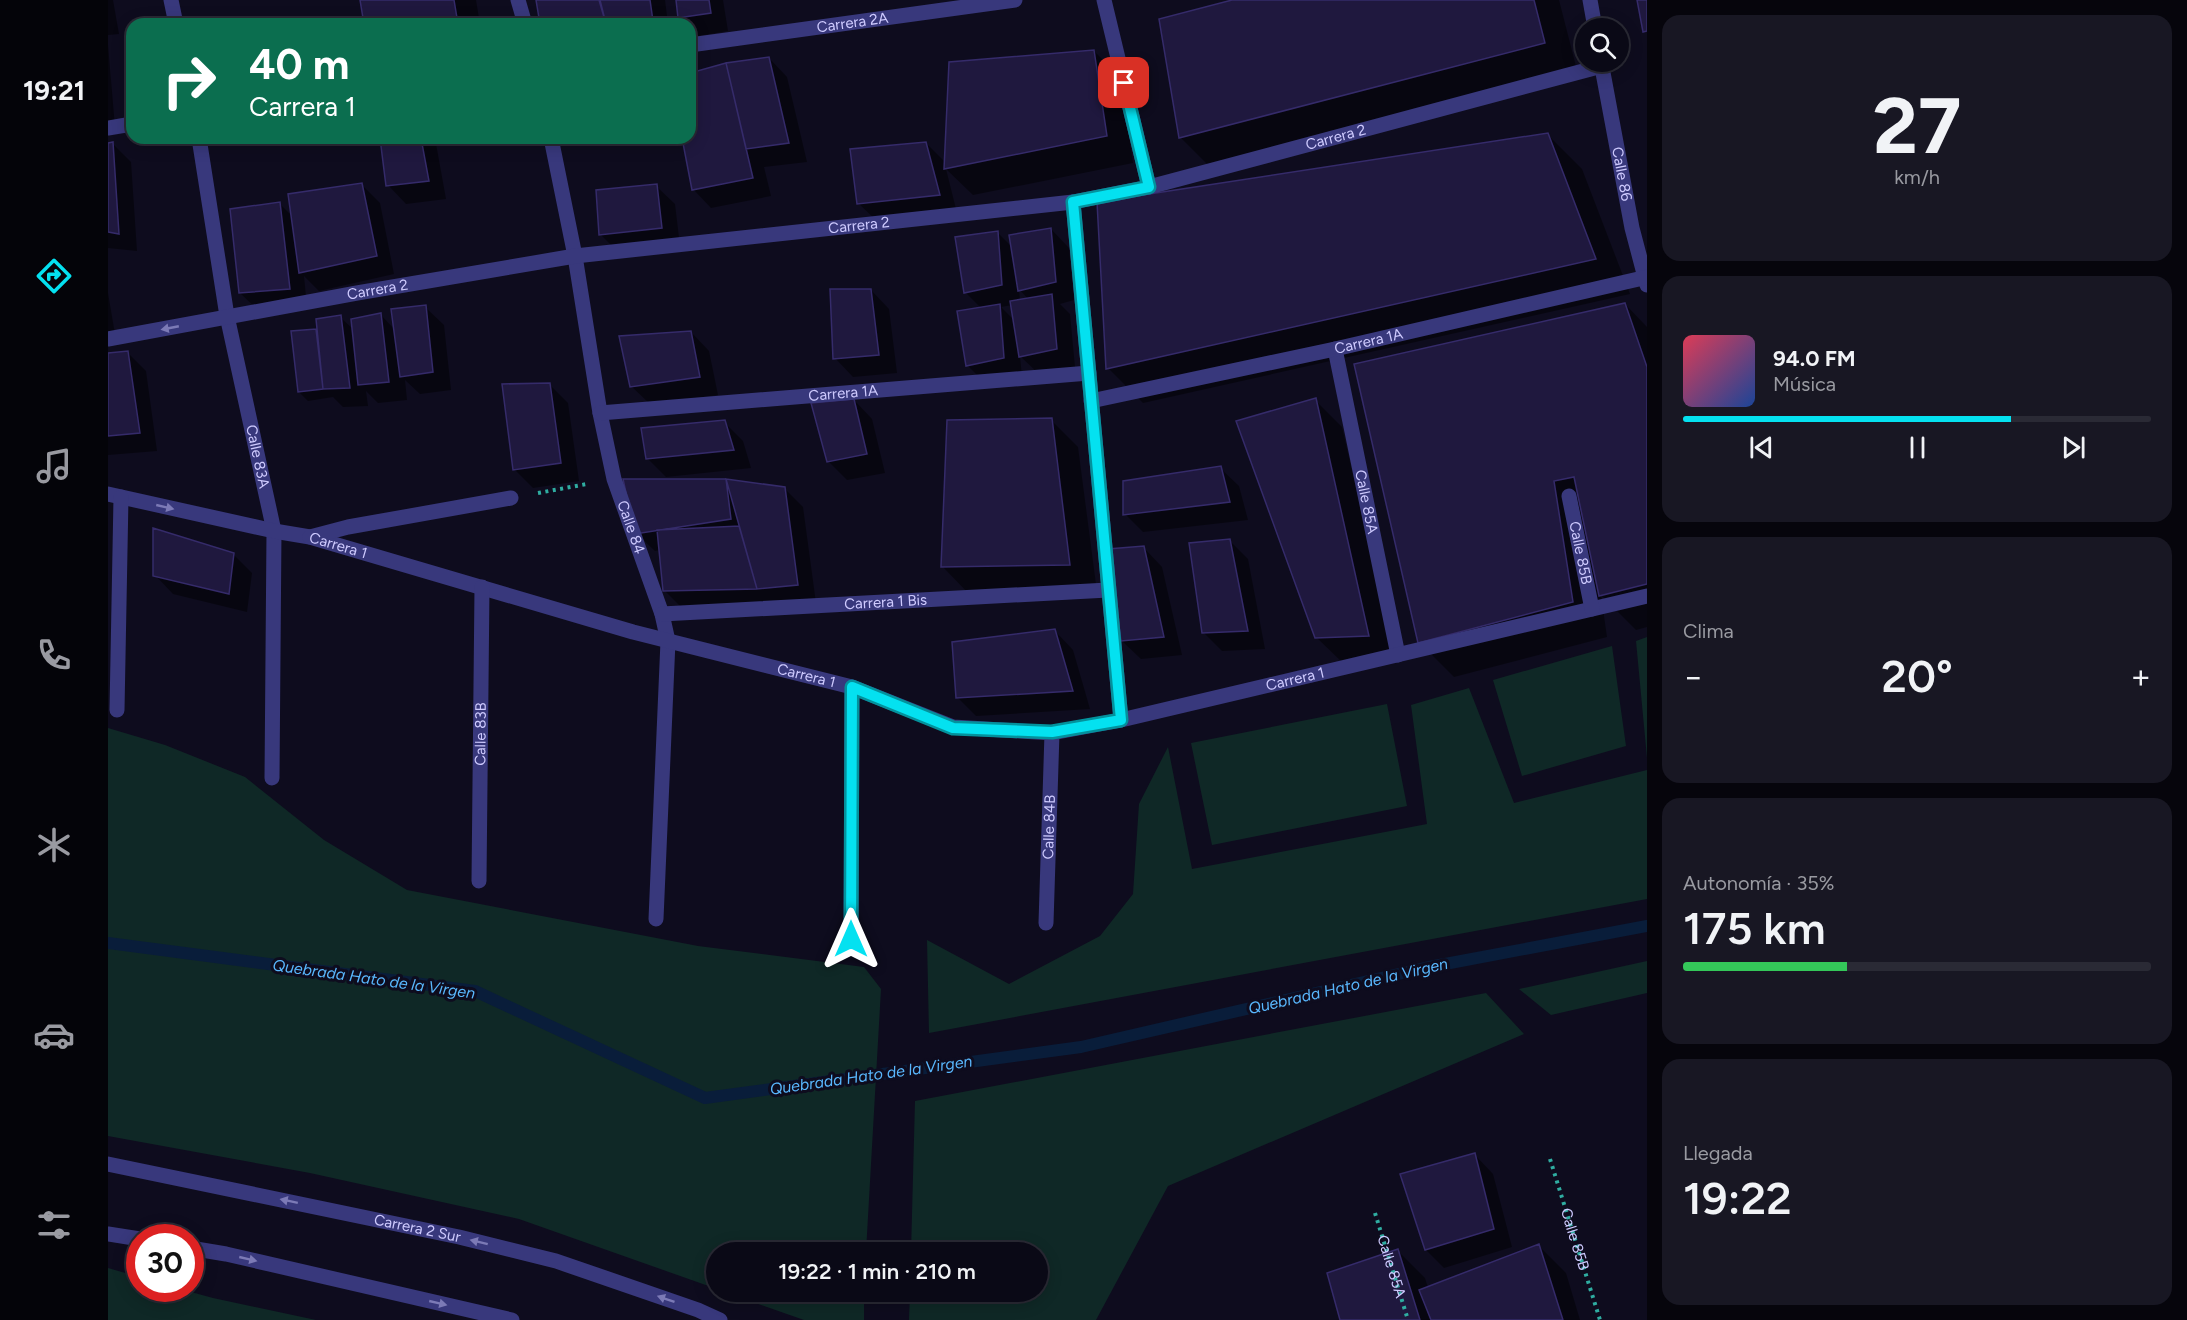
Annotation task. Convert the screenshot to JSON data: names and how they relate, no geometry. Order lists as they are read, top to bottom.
{
  "streets": {
    "street": [
      "Carrera 2A",
      "Carrera 2",
      "Calle 86",
      "Carrera 1A",
      "Calle 83A",
      "Calle 85A",
      "Calle 84",
      "Carrera 1",
      "Calle 85B",
      "Carrera 1 Bis",
      "Calle 83B",
      "Calle 84B",
      "Carrera 2 Sur"
    ]
  },
  "crossings": [
    ["Carrera 2", "Calle 83A"],
    ["Carrera 2", "Calle 84"],
    ["Calle 86", "Carrera 1A"],
    ["Carrera 1A", "Calle 85A"],
    ["Carrera 1A", "Calle 84"],
    ["Calle 83A", "Carrera 1"],
    ["Calle 85A", "Carrera 1"],
    ["Calle 84", "Carrera 1"],
    ["Calle 84", "Carrera 1 Bis"],
    ["Carrera 1", "Calle 85B"],
    ["Carrera 1", "Calle 83B"],
    ["Carrera 1", "Calle 84B"]
  ],
  "water": ["Quebrada Hato de la Virgen"],
  "page": {
    "tabs": "19:21",
    "tile": [
      ["27", "km/h"],
      "Clima",
      ["Autonomía · 35%", "175 km"],
      ["Llegada", "19:22"]
    ],
    "turn": ["40 m", "Carrera 1"],
    "song": ["94.0 FM", "Música"],
    "heat": ["−", "20°", "+"],
    "limit": "30",
    "trip": "19:22 · 1 min · 210 m"
  }
}
